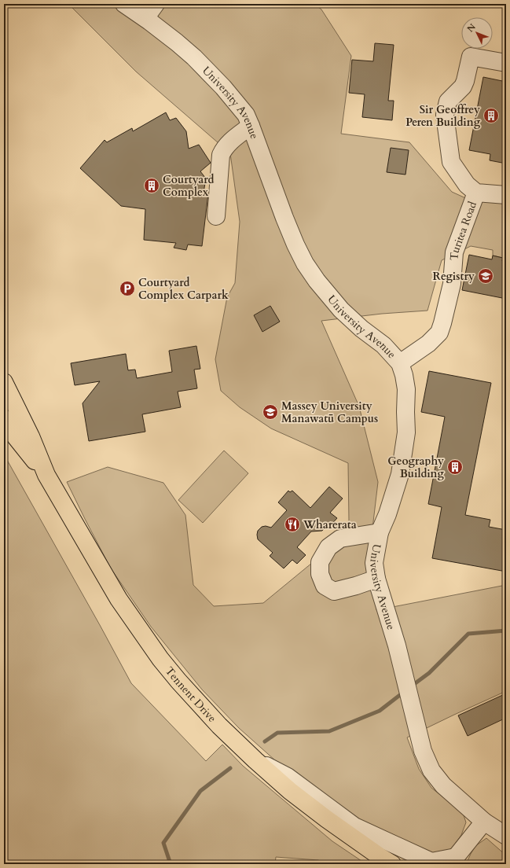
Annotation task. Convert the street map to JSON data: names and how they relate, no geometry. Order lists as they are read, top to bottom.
{
  "streets": {
    "main road": ["Tennent Drive"],
    "street": ["University Avenue", "Turitea Road"]
  },
  "crossings": [
    ["University Avenue", "Turitea Road"]
  ],
  "places": {
    "building": ["Sir Geoffrey Peren Building", "Courtyard Complex", "Geography Building"],
    "school or university": ["Registry", "Massey University Manawatū Campus"],
    "parking": ["Courtyard Complex Carpark"],
    "restaurant": ["Wharerata"]
  },
  "north": "top left"
}
